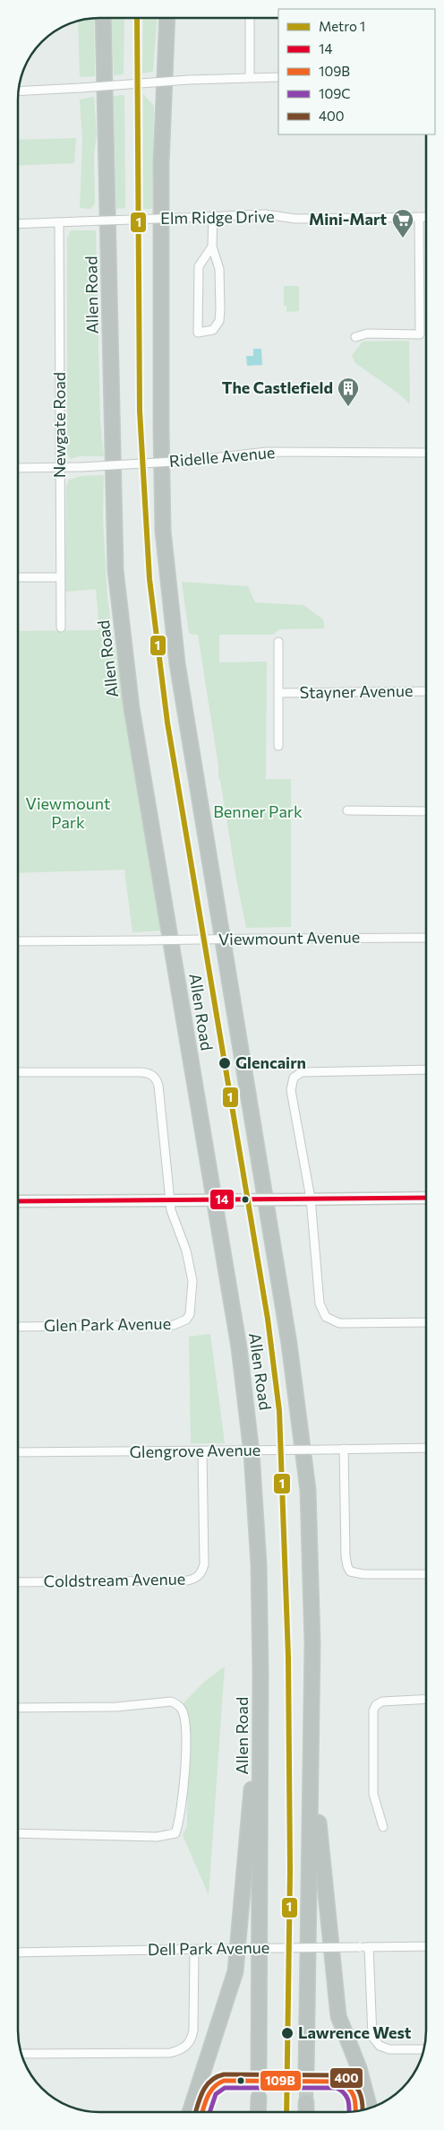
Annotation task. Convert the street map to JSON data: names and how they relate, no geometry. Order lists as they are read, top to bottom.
{
  "streets": {
    "highway": ["Allen Road"],
    "street": [
      "Elm Ridge Drive",
      "Newgate Road",
      "Ridelle Avenue",
      "Stayner Avenue",
      "Viewmount Avenue",
      "Glen Park Avenue",
      "Glengrove Avenue",
      "Coldstream Avenue",
      "Dell Park Avenue"
    ]
  },
  "crossings": [
    ["Elm Ridge Drive", "Newgate Road"],
    ["Newgate Road", "Ridelle Avenue"],
    ["Glengrove Avenue", "Coldstream Avenue"]
  ],
  "parks": ["Viewmount Park", "Benner Park"],
  "places": {
    "supermarket": ["Mini-Mart"],
    "building": ["The Castlefield"],
    "other": ["Glencairn", "Lawrence West"]
  },
  "lines": [
    "metro line 1",
    "transit line 14",
    "transit line 400",
    "transit line 109B",
    "transit line 109C"
  ],
  "legend": [
    "Metro 1",
    "14",
    "109B",
    "109C",
    "400"
  ]
}
